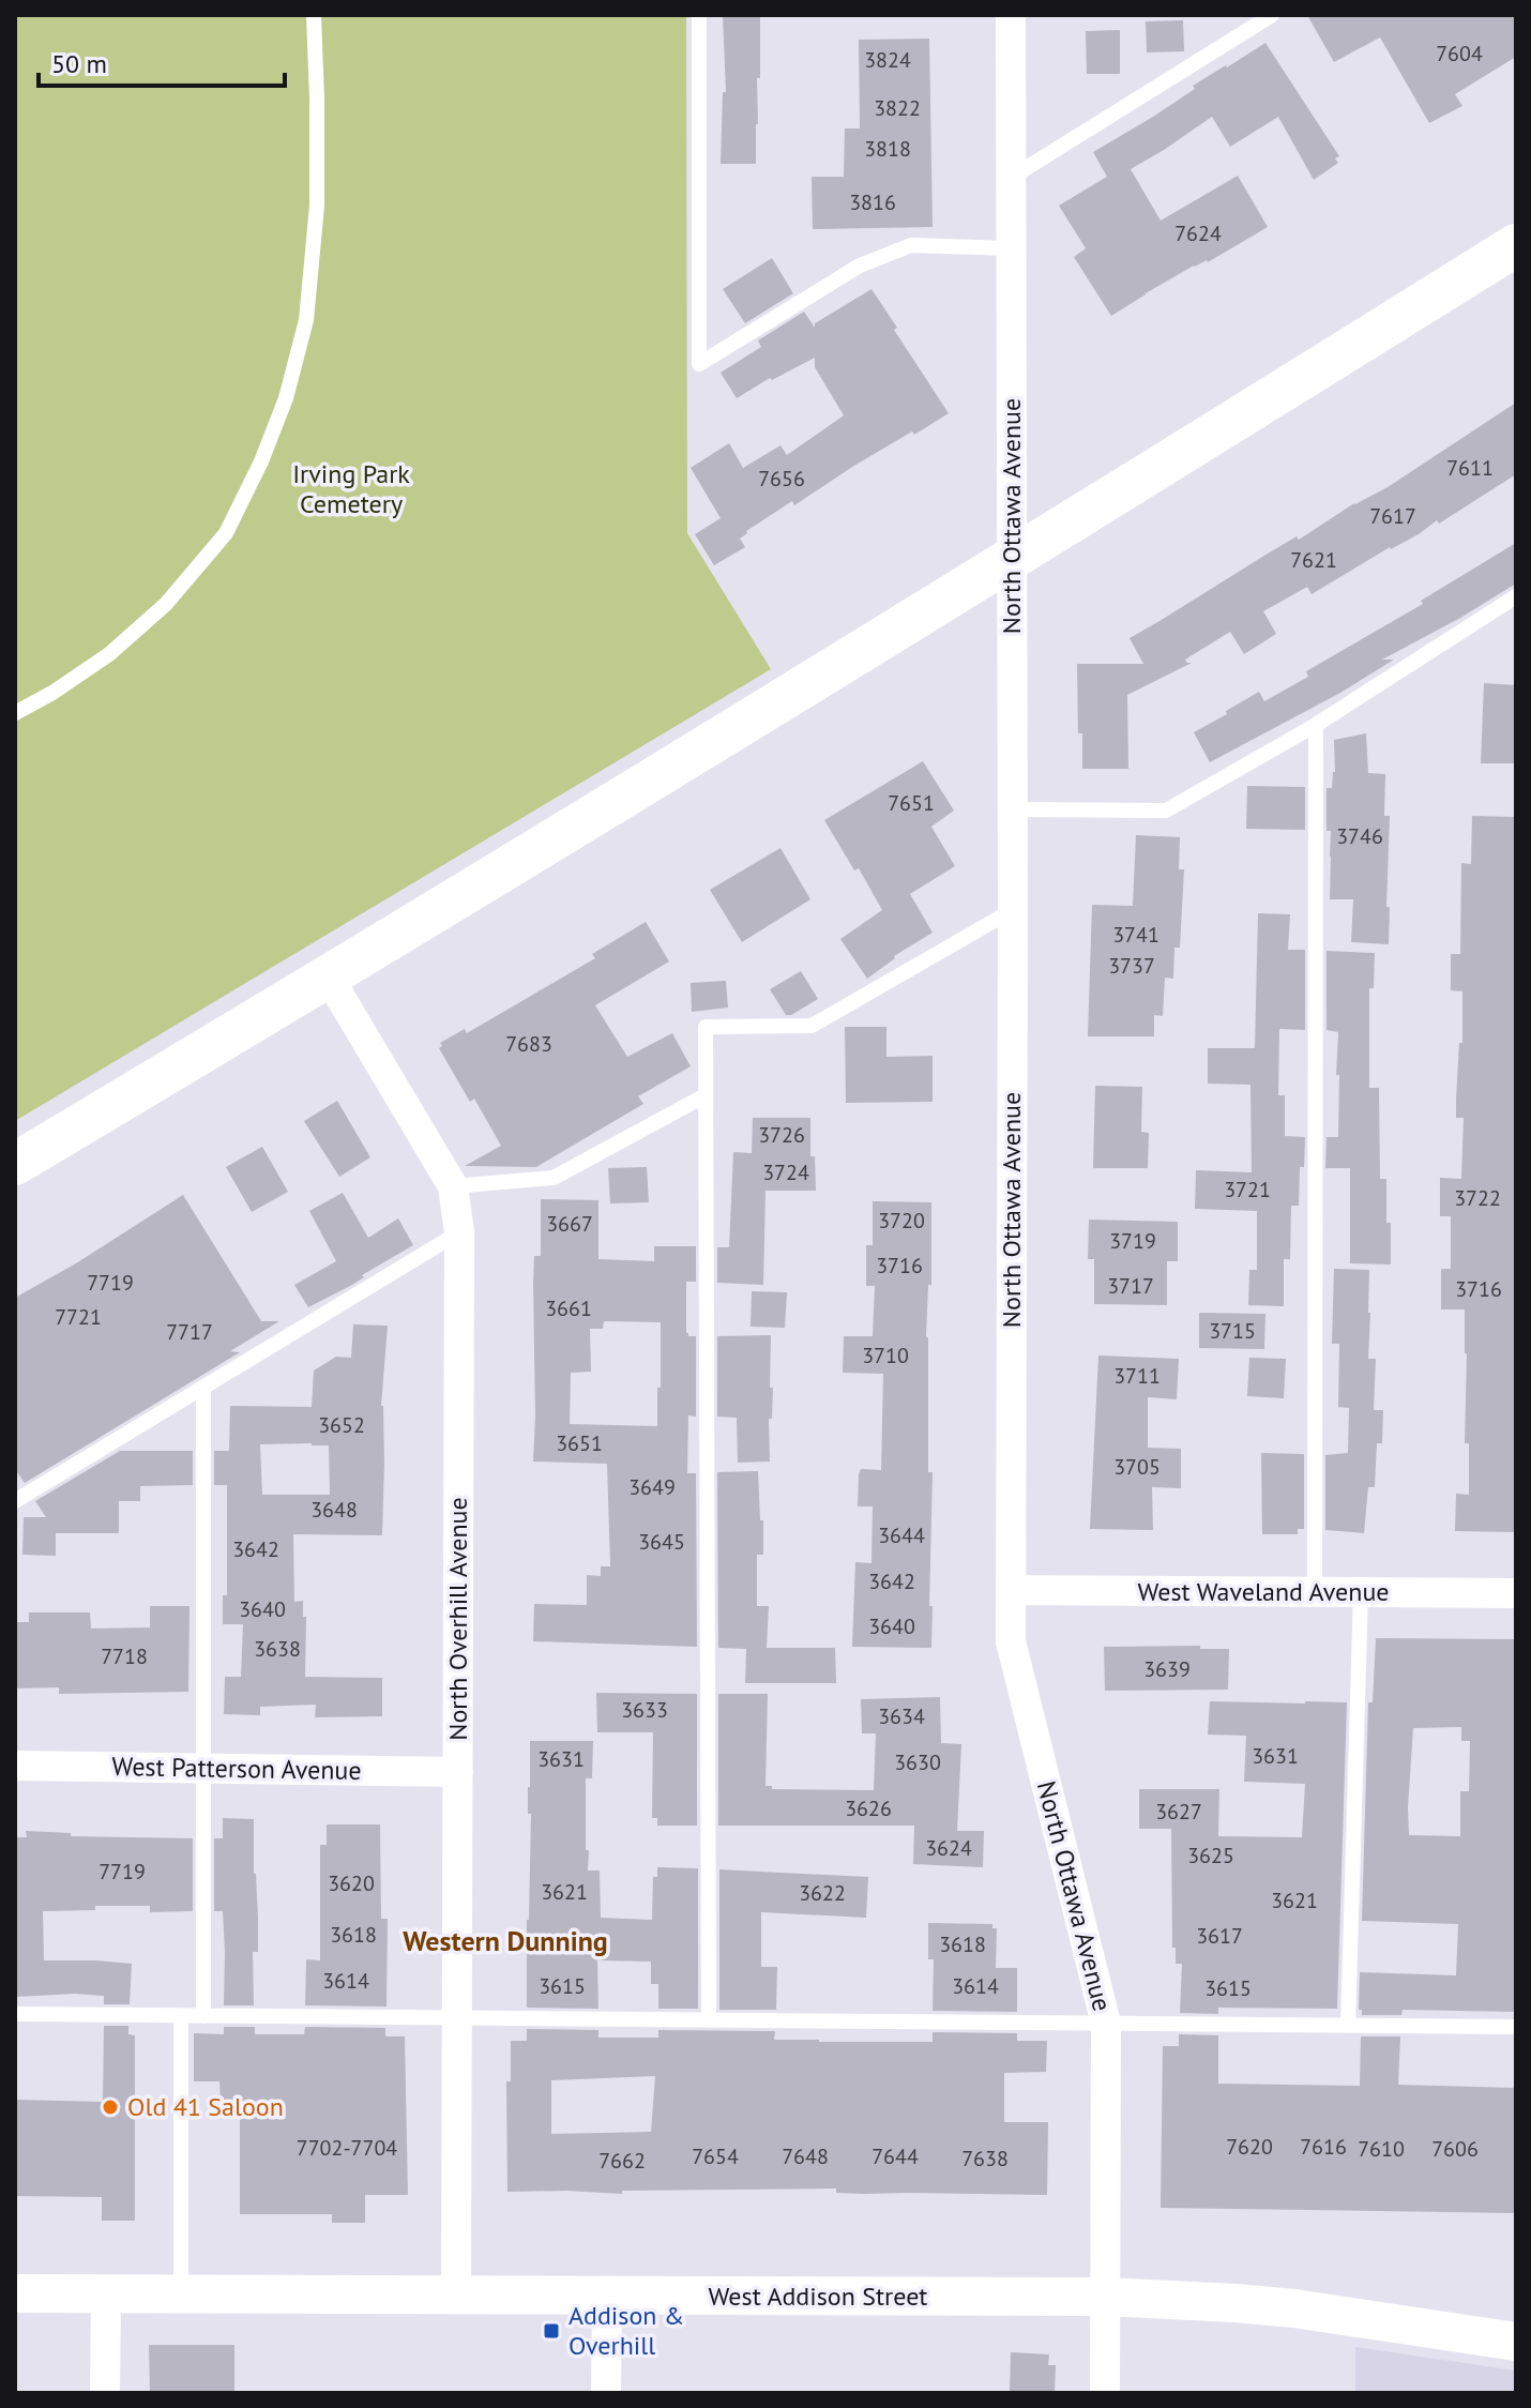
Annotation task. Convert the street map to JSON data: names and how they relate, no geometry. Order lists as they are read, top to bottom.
{
  "streets": {
    "street": [
      "North Ottawa Avenue",
      "West Waveland Avenue",
      "North Overhill Avenue",
      "West Patterson Avenue",
      "West Addison Street"
    ]
  },
  "crossings": [
    ["North Ottawa Avenue", "West Waveland Avenue"],
    ["North Ottawa Avenue", "West Addison Street"],
    ["North Overhill Avenue", "West Patterson Avenue"],
    ["North Overhill Avenue", "West Addison Street"]
  ],
  "districts": ["Western Dunning"],
  "parks": ["Irving Park Cemetery"],
  "places": {
    "other": ["Old 41 Saloon"],
    "transit": ["Addison & Overhill"]
  },
  "house_numbers": [
    "7604",
    "3824",
    "3822",
    "3818",
    "3816",
    "7624",
    "7611",
    "7656",
    "7617",
    "7621",
    "7651",
    "3746",
    "3741",
    "3737",
    "7683",
    "3726",
    "3724",
    "3721",
    "3722",
    "3720",
    "3667",
    "3719",
    "3716",
    "7719",
    "3717",
    "3716",
    "3661",
    "7721",
    "3715",
    "7717",
    "3710",
    "3711",
    "3652",
    "3651",
    "3705",
    "3649",
    "3648",
    "3644",
    "3645",
    "3642",
    "3642",
    "3640",
    "3640",
    "3638",
    "7718",
    "3639",
    "3633",
    "3634",
    "3631",
    "3631",
    "3630",
    "3626",
    "3627",
    "3624",
    "3625",
    "7719",
    "3620",
    "3621",
    "3622",
    "3621",
    "3618",
    "3617",
    "3618",
    "3614",
    "3615",
    "3614",
    "3615",
    "7620",
    "7616",
    "7702-7704",
    "7610",
    "7606",
    "7654",
    "7648",
    "7644",
    "7638",
    "7662"
  ],
  "scale_bar": "50 m"
}
